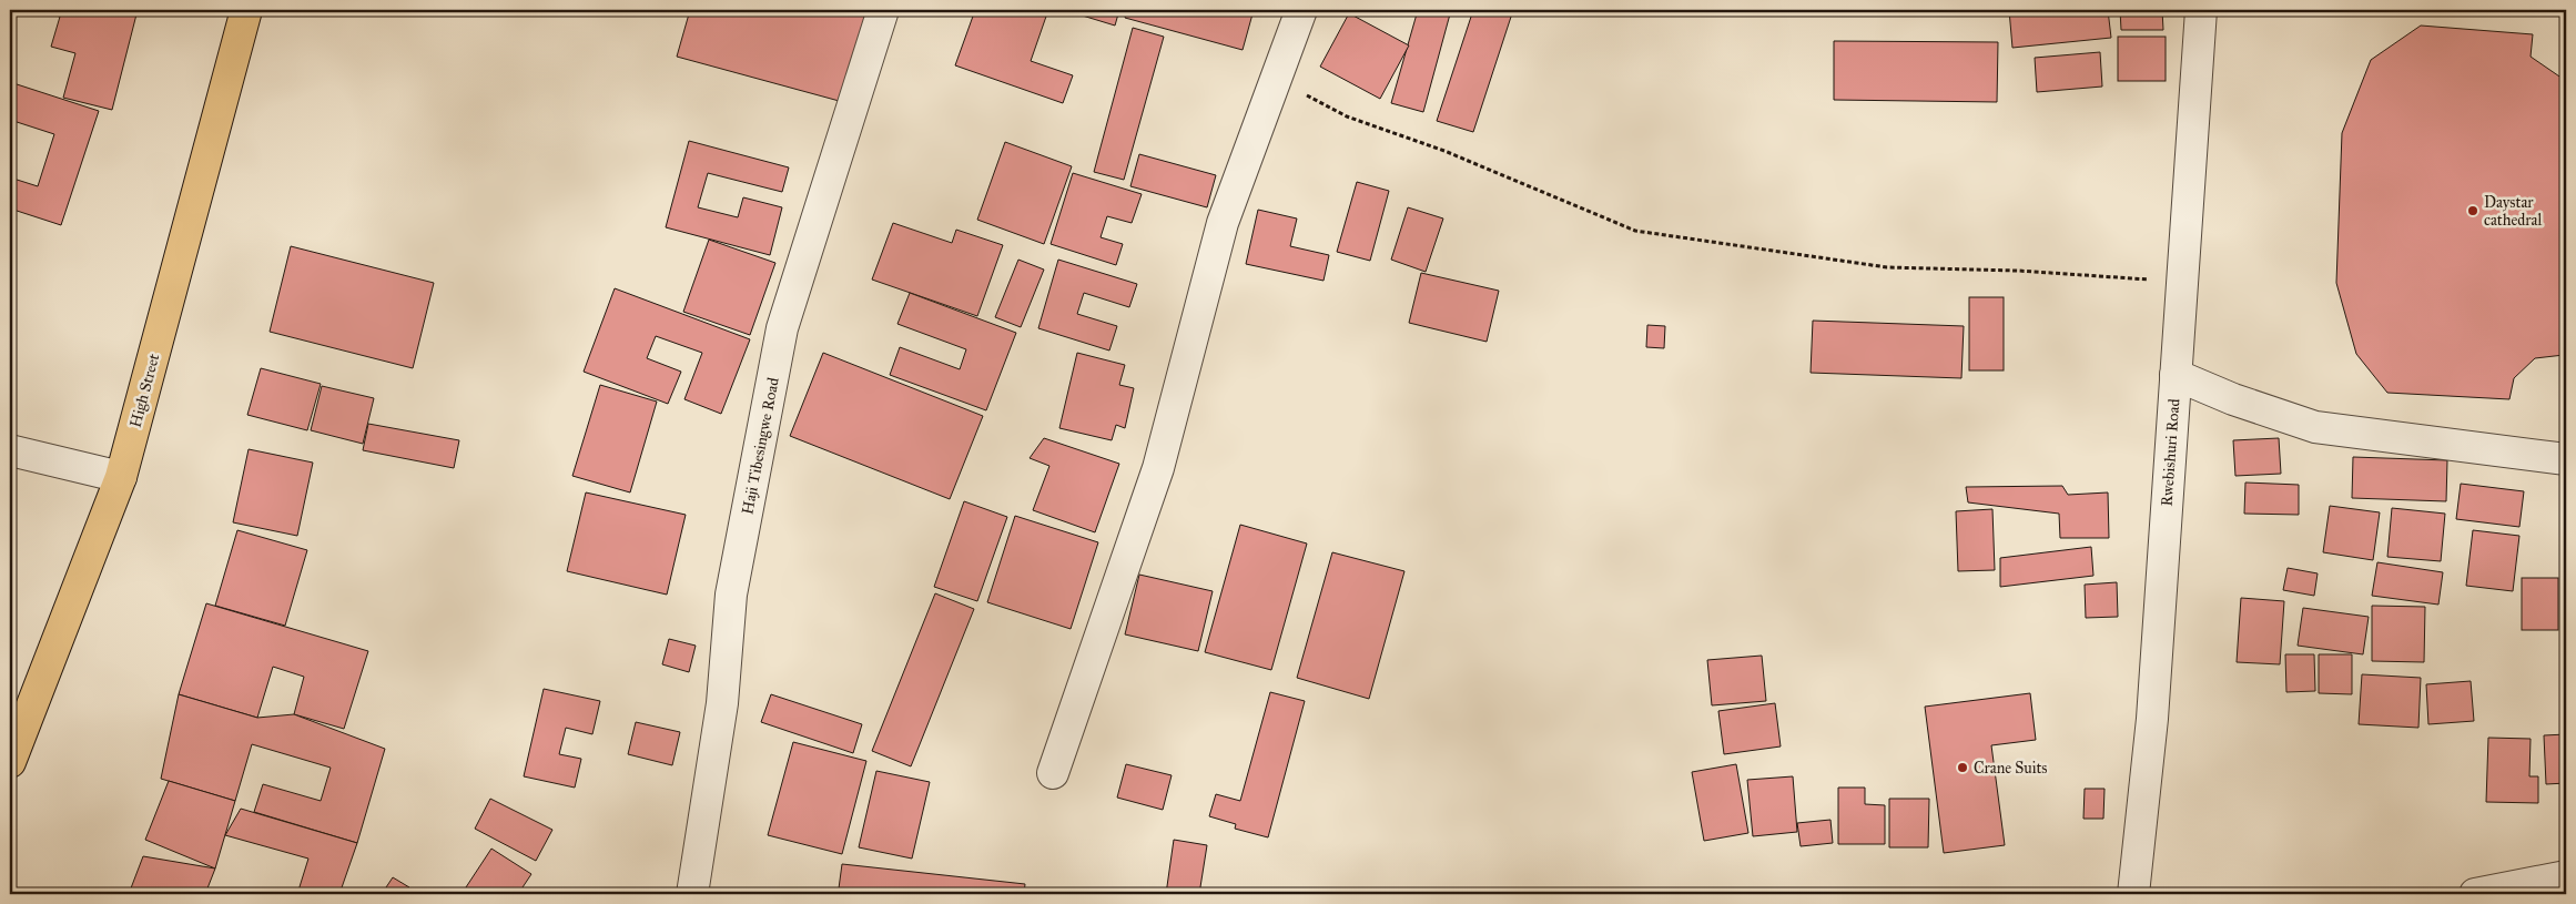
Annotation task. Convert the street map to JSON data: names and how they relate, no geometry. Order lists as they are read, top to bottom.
{
  "streets": {
    "main road": ["High Street"],
    "street": ["Haji Tibesingwe Road", "Rwebishuri Road"]
  },
  "places": ["Daystar cathedral", "Crane Suits"]
}
